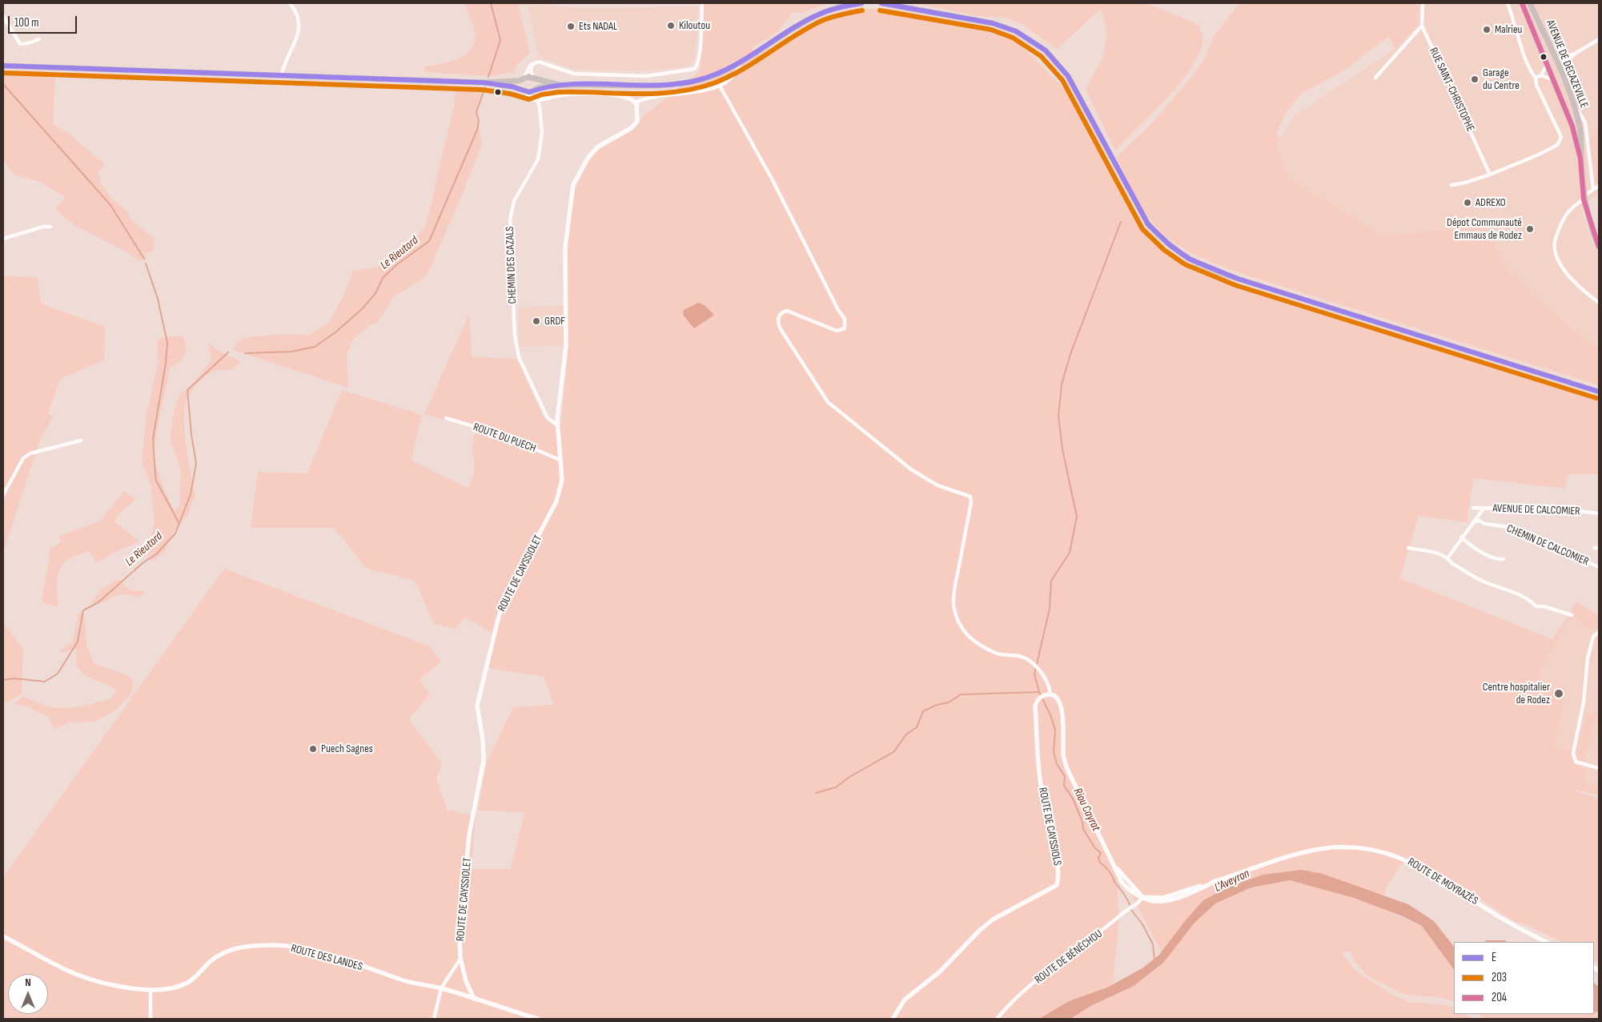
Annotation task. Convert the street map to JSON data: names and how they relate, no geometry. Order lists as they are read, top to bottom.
{
  "streets": {
    "main road": ["AVENUE DE DECAZEVILLE"],
    "street": [
      "RUE SAINT-CHRISTOPHE",
      "CHEMIN DES CAZALS",
      "ROUTE DU PUECH",
      "AVENUE DE CALCOMIER",
      "CHEMIN DE CALCOMIER",
      "ROUTE DE CAYSSIOLET",
      "ROUTE DE CAYSSIOLS",
      "ROUTE DE MOYRAZÈS",
      "ROUTE DE BÉNÉCHOU",
      "ROUTE DES LANDES"
    ]
  },
  "crossings": [
    ["CHEMIN DES CAZALS", "ROUTE DE CAYSSIOLET"],
    ["ROUTE DU PUECH", "ROUTE DE CAYSSIOLET"],
    ["ROUTE DE CAYSSIOLET", "ROUTE DES LANDES"],
    ["ROUTE DE MOYRAZÈS", "ROUTE DE BÉNÉCHOU"]
  ],
  "water": ["Le Rieutord", "Riou Cayrat", "L'Aveyron"],
  "places": [
    "Kiloutou",
    "Ets NADAL",
    "Malrieu",
    "Garage du Centre",
    "ADREXO",
    "Dépot Communauté Emmaus de Rodez",
    "GRDF",
    "Centre hospitalier de Rodez",
    "Puech Sagnes"
  ],
  "lines": ["transit line E", "transit line 204", "transit line 203"],
  "legend": ["E", "203", "204"],
  "scale_bar": "100 m",
  "north": "top"
}
